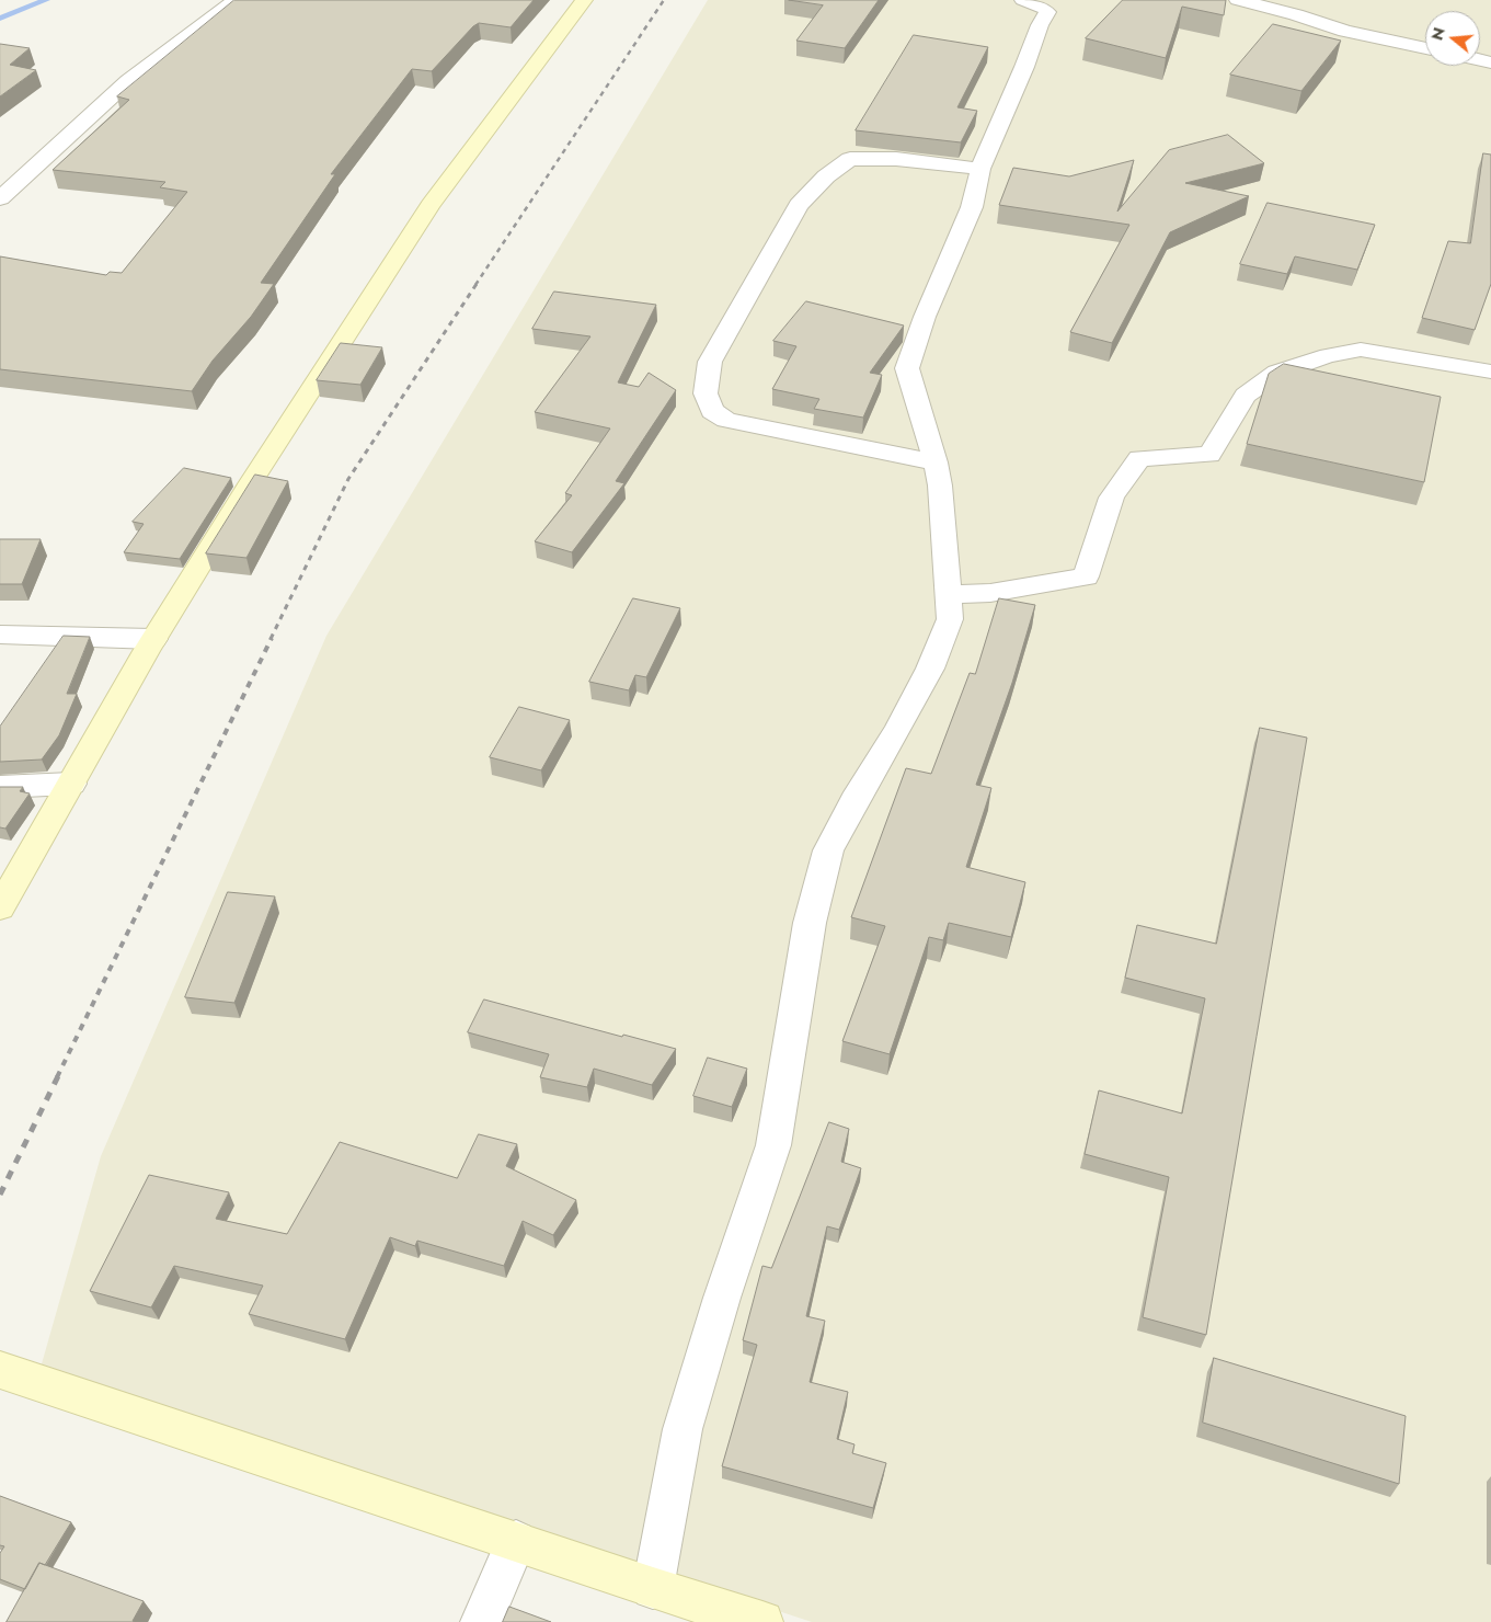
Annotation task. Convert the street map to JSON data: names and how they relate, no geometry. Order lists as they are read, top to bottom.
{
  "north": "left"
}
